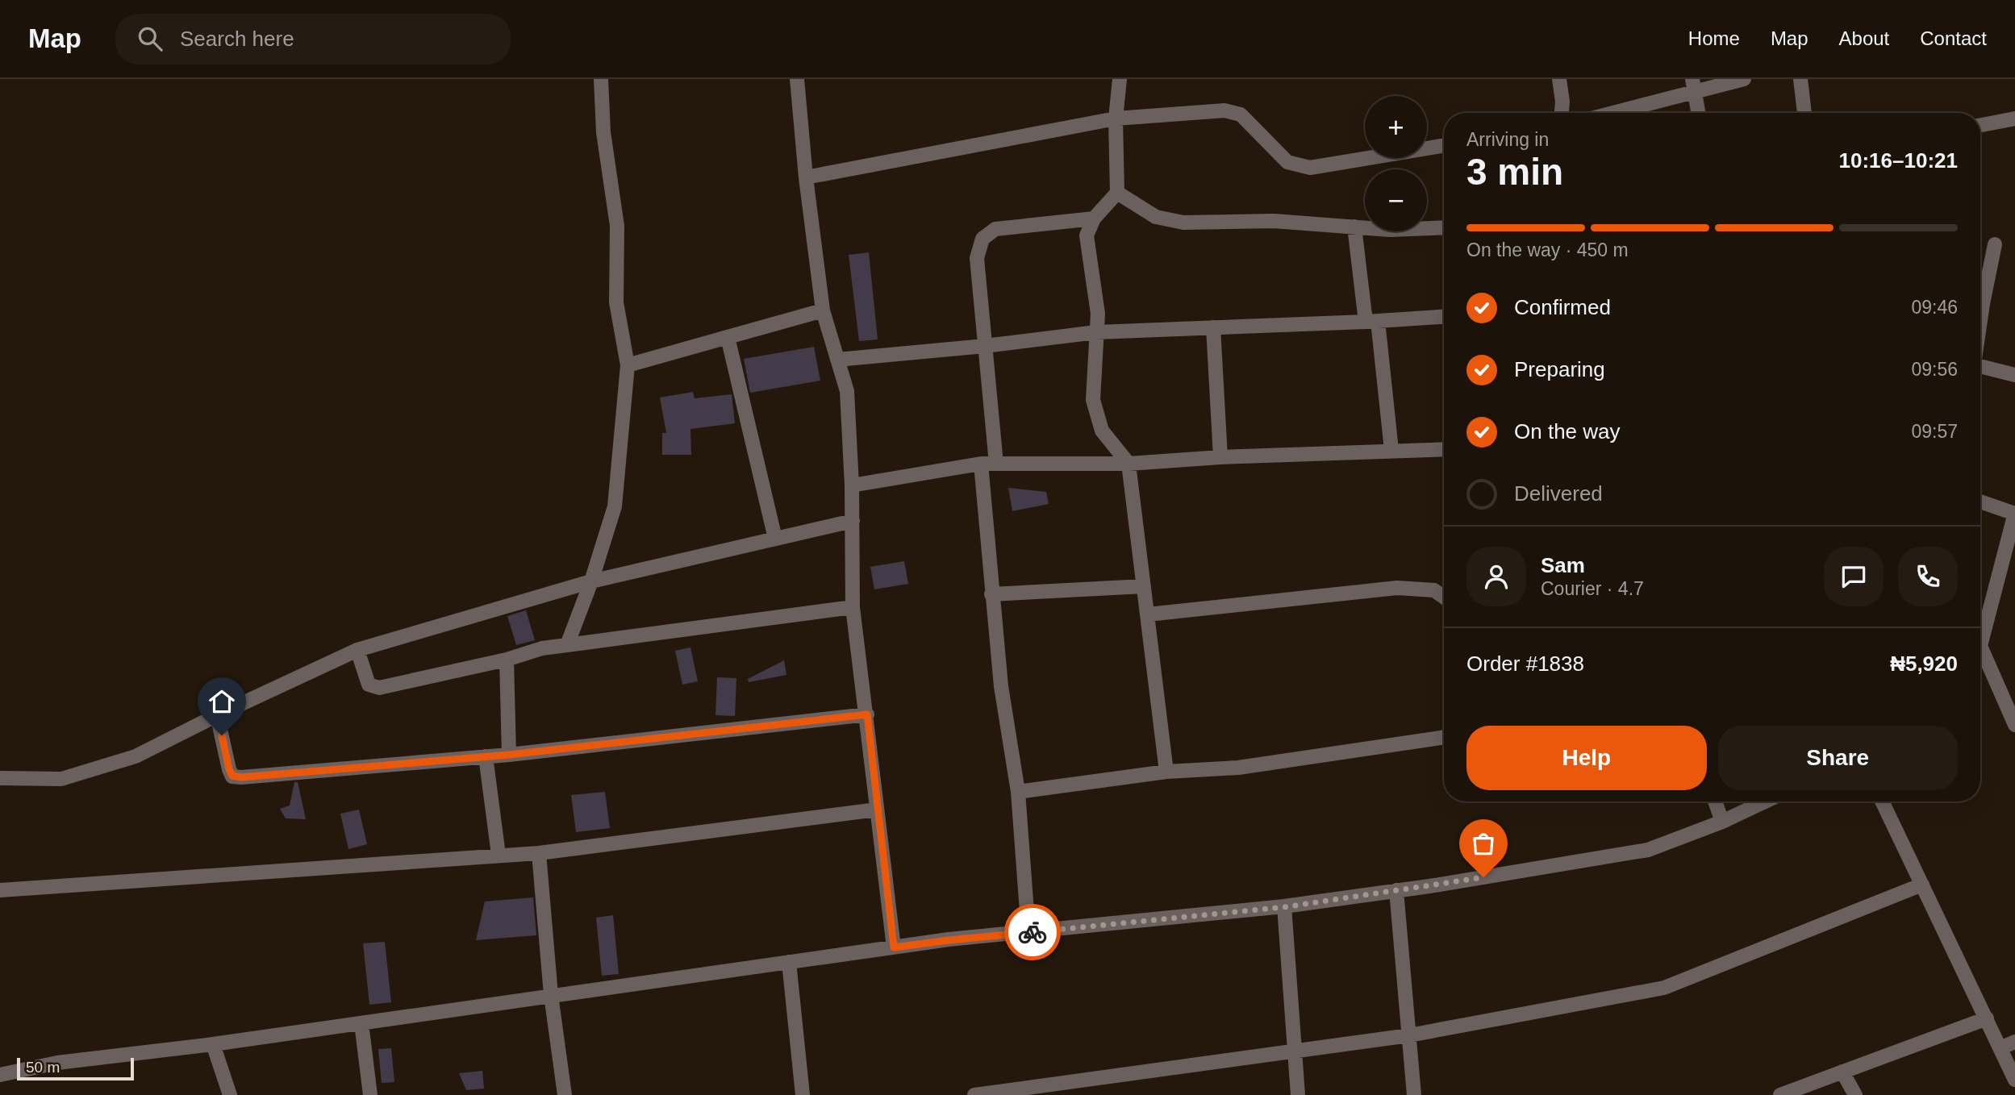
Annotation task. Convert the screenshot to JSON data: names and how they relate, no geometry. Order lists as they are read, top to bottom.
{
  "scale_bar": "50 m",
  "page": {
    "header": "Map",
    "search": "Search here",
    "nav": [
      "Home",
      "Map",
      "About",
      "Contact"
    ],
    "map_buttons": ["+", "−"],
    "heading": ["3 min", "Arriving in", "10:16–10:21"],
    "panel": [
      "Sam",
      "Courier · 4.7",
      "Order #1838",
      "₦5,920"
    ],
    "bar": "On the way · 450 m",
    "list": [
      ["Confirmed", "09:46"],
      ["Preparing", "09:56"],
      ["On the way", "09:57"],
      "Delivered"
    ],
    "buttons": ["Help", "Share"],
    "scale": "50 m"
  }
}
